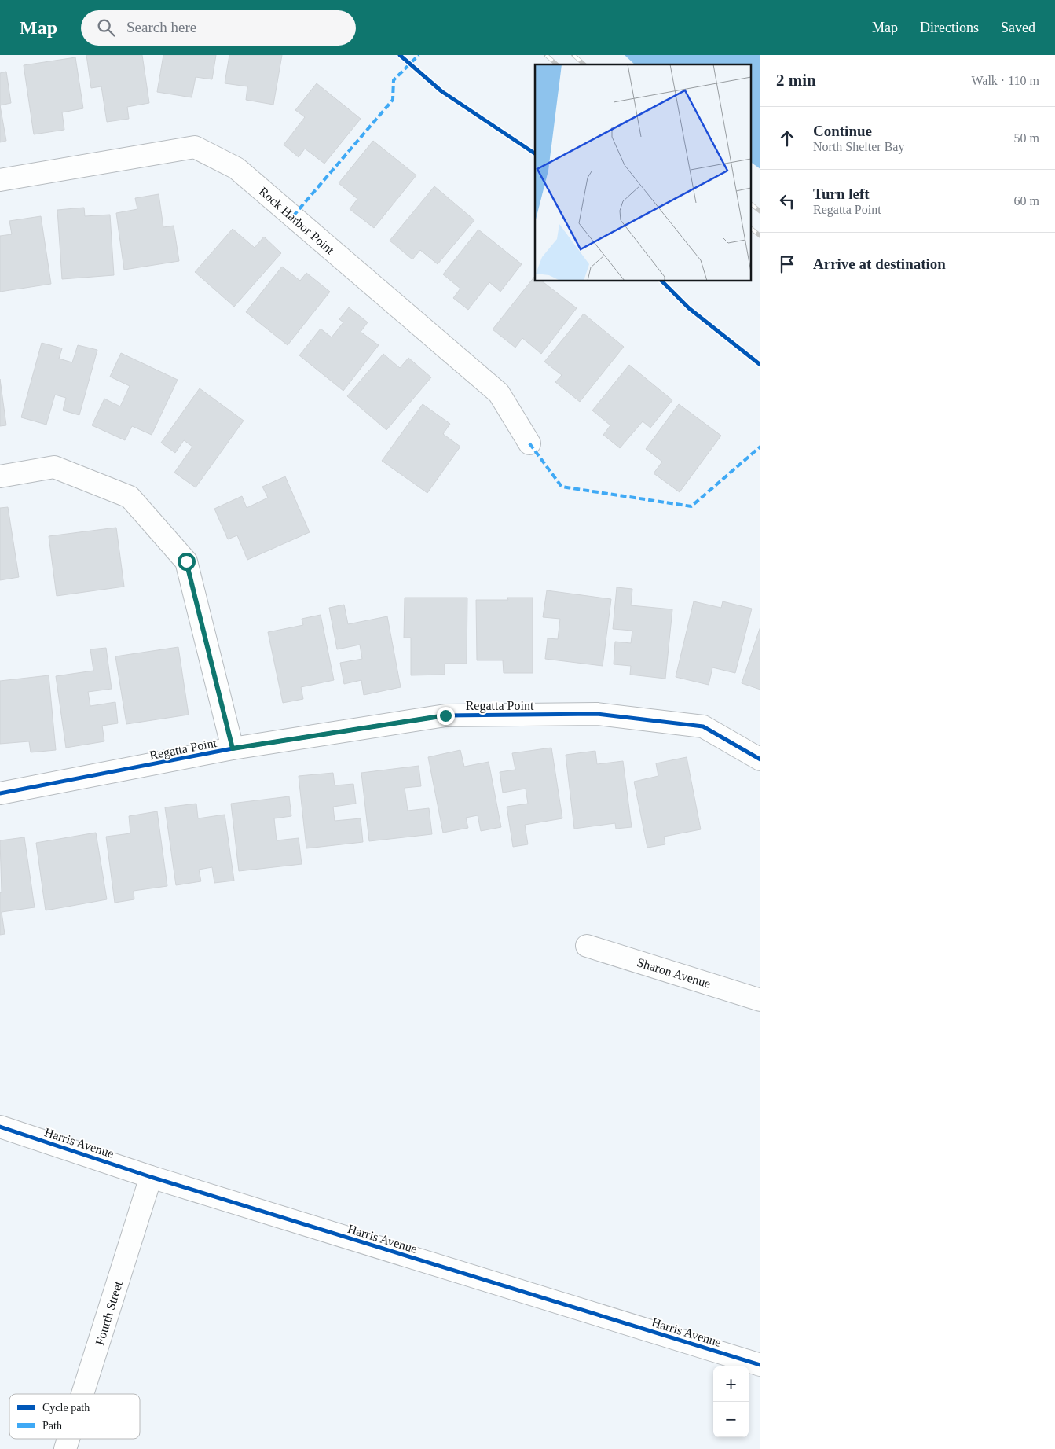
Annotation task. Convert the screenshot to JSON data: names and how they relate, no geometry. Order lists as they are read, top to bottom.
{
  "streets": {
    "street": [
      "Rock Harbor Point",
      "Regatta Point",
      "Sharon Avenue",
      "Harris Avenue",
      "Fourth Street"
    ]
  },
  "crossings": [
    ["Harris Avenue", "Fourth Street"]
  ],
  "legend": ["Cycle path", "Path"],
  "page": {
    "header": "Map",
    "search": "Search here",
    "nav": ["Map", "Directions", "Saved"],
    "heading": ["2 min", "Walk · 110 m"],
    "list": [
      ["Continue", "North Shelter Bay", "50 m"],
      ["Turn left", "Regatta Point", "60 m"],
      "Arrive at destination"
    ],
    "map_buttons": ["+", "−"]
  }
}
